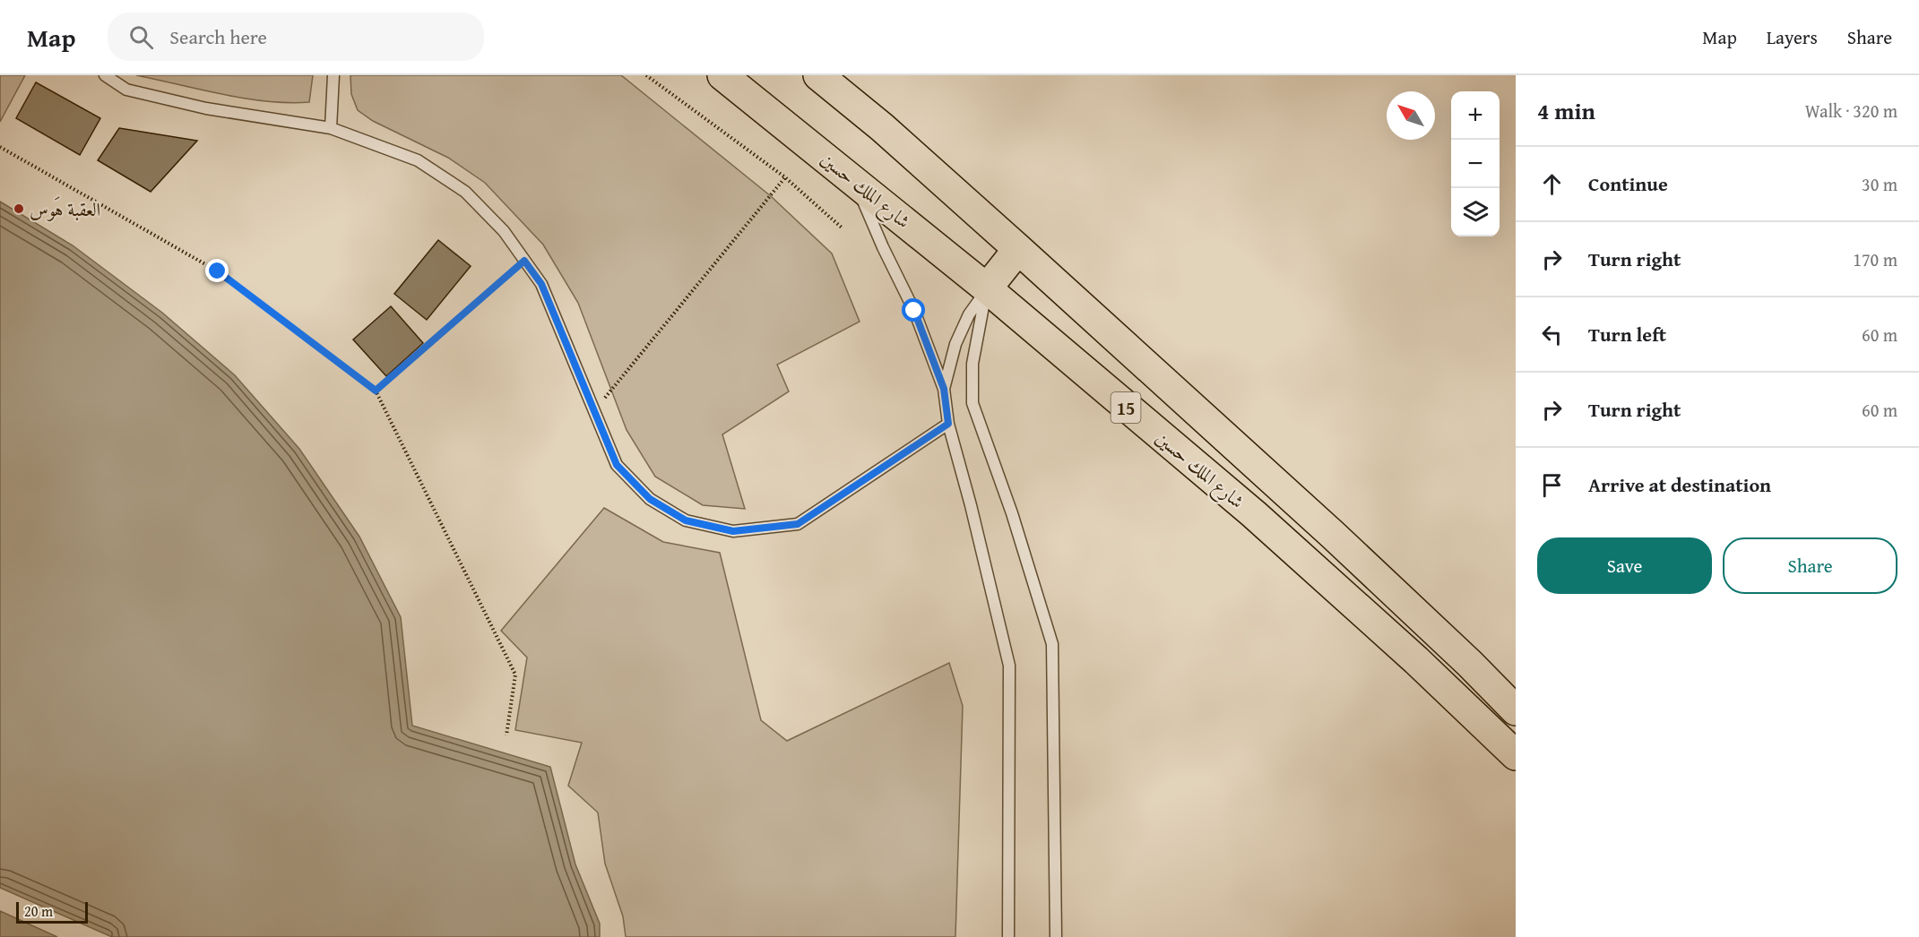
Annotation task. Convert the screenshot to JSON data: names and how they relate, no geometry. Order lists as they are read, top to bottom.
{
  "streets": {
    "highway": ["شارع الملك حسين", "15"]
  },
  "places": ["العقبة هَوس"],
  "scale_bar": "20 m",
  "north": "top left",
  "page": {
    "header": "Map",
    "search": "Search here",
    "nav": ["Map", "Layers", "Share"],
    "heading": ["4 min", "Walk · 320 m"],
    "map_buttons": ["+", "−"],
    "list": [
      ["Continue", "30 m"],
      ["Turn right", "170 m"],
      ["Turn left", "60 m"],
      ["Turn right", "60 m"],
      "Arrive at destination"
    ],
    "buttons": ["Save", "Share"],
    "scale": "20 m"
  }
}
